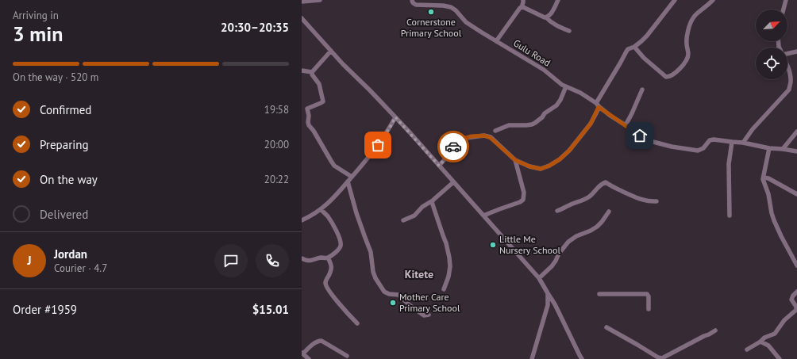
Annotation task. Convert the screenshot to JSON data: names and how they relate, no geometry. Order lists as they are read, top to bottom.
{
  "streets": {
    "street": ["Gulu Road"]
  },
  "districts": ["Kitete"],
  "places": ["Cornerstone Primary School", "Little Me Nursery School", "Mother Care Primary School"],
  "north": "top right",
  "page": {
    "heading": ["3 min", "Arriving in", "20:30–20:35"],
    "panel": [
      "Jordan",
      "Courier · 4.7",
      "Order #1959",
      "$15.01"
    ],
    "bar": "On the way · 520 m",
    "list": [
      ["Confirmed", "19:58"],
      ["Preparing", "20:00"],
      ["On the way", "20:22"],
      "Delivered"
    ],
    "round": "J"
  }
}
